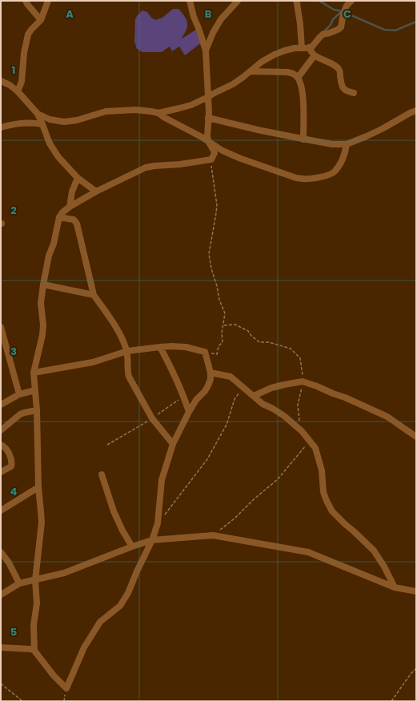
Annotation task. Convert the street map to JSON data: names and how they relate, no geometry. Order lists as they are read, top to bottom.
{
  "grid": {
    "columns": ["A", "B", "C"],
    "rows": [
      "1",
      "2",
      "3",
      "4",
      "5"
    ]
  }
}
